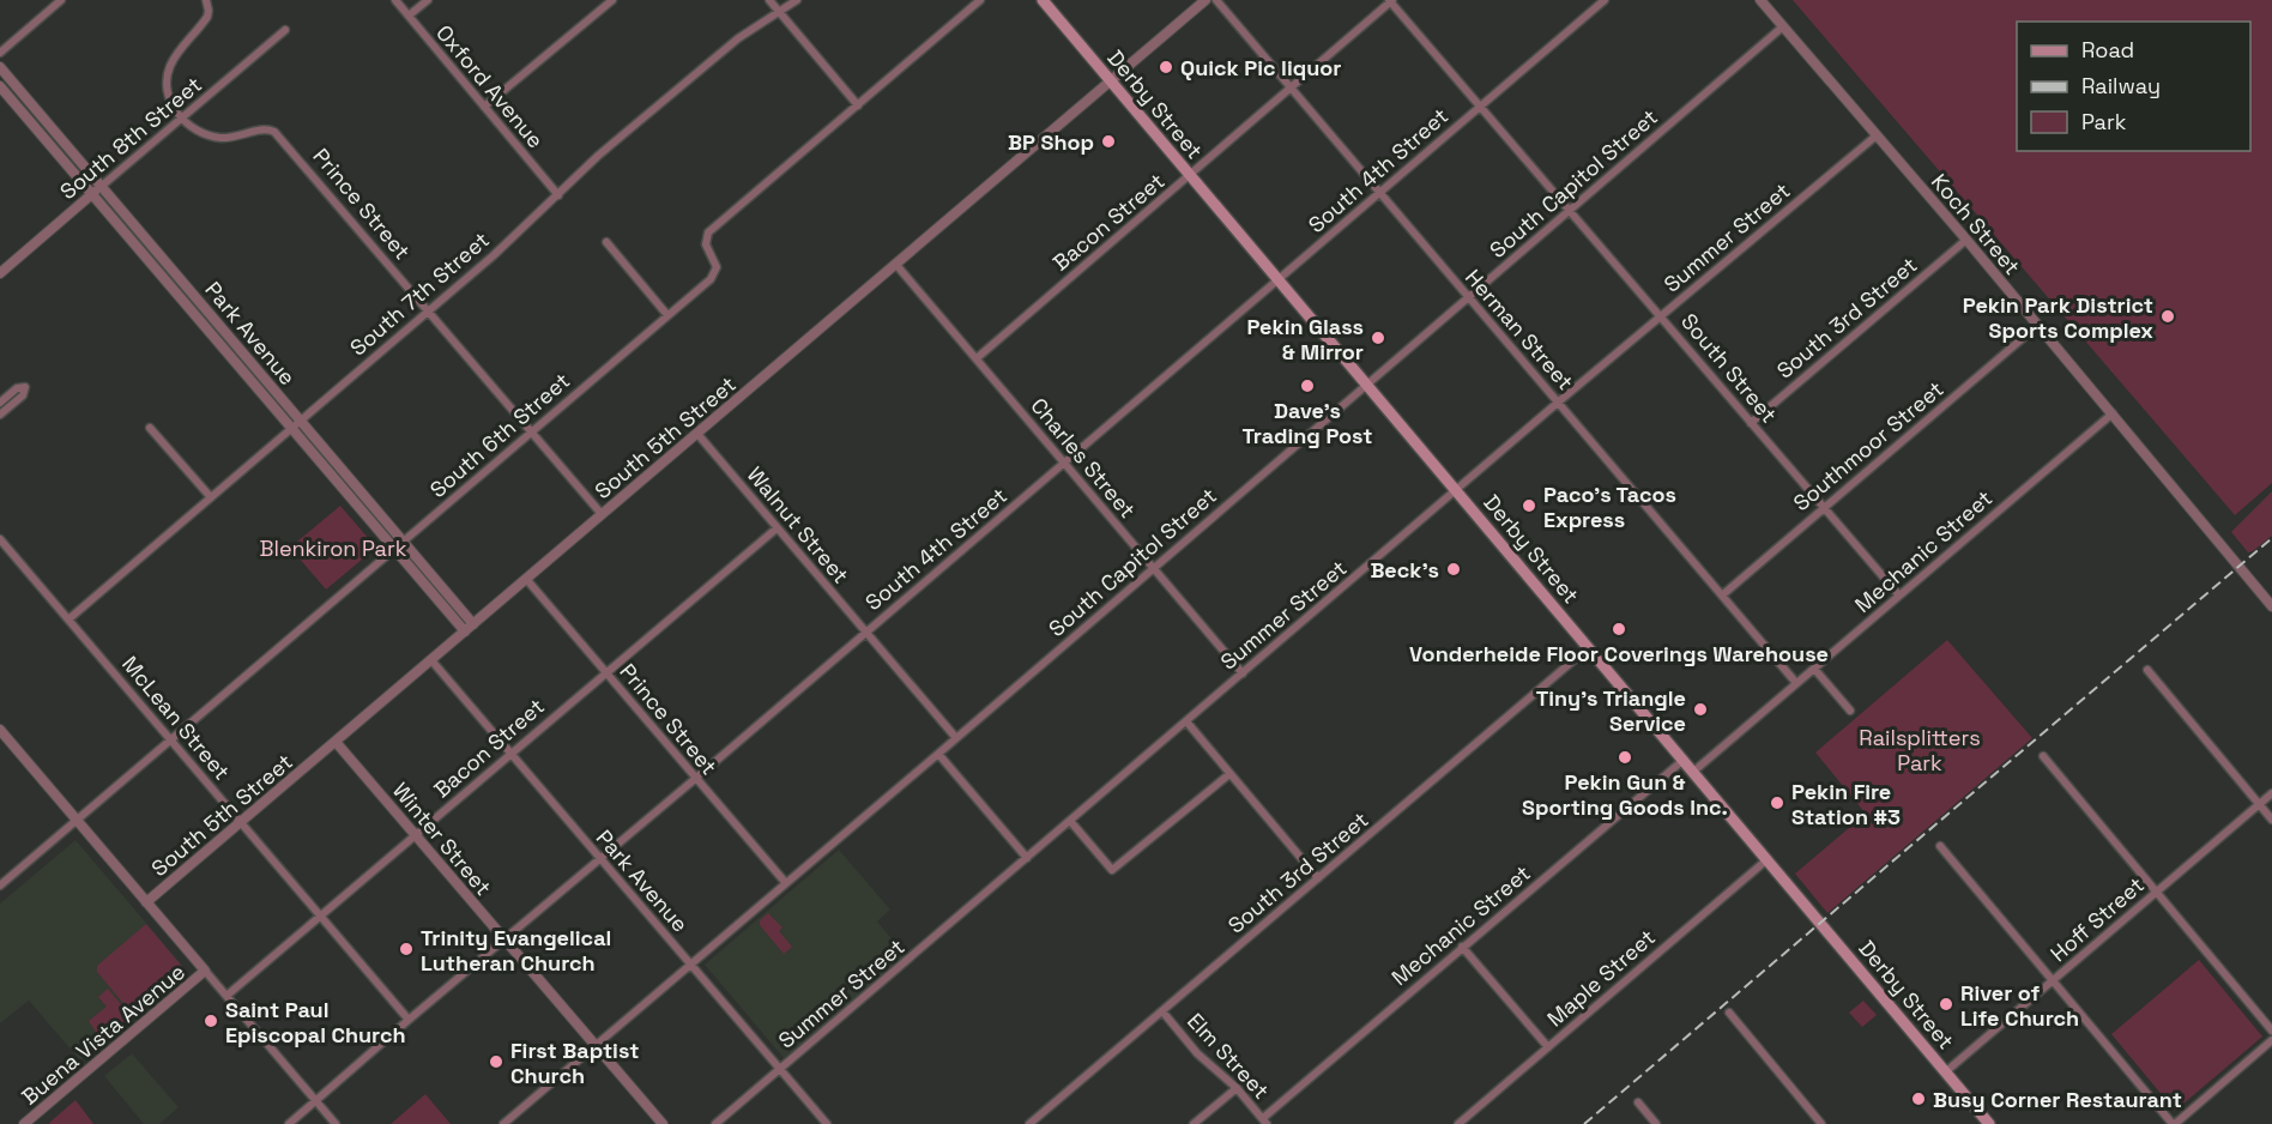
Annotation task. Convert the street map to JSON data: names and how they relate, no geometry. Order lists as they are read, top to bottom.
{
  "streets": {
    "main road": ["Derby Street"],
    "street": [
      "Oxford Avenue",
      "South 8th Street",
      "South 4th Street",
      "South Capitol Street",
      "Prince Street",
      "Bacon Street",
      "Koch Street",
      "Summer Street",
      "South 7th Street",
      "South 3rd Street",
      "Herman Street",
      "Park Avenue",
      "South Street",
      "South 6th Street",
      "South 5th Street",
      "Southmoor Street",
      "Charles Street",
      "Walnut Street",
      "Mechanic Street",
      "McLean Street",
      "Winter Street",
      "Hoff Street",
      "Maple Street",
      "Buena Vista Avenue",
      "Elm Street"
    ]
  },
  "crossings": [
    ["Oxford Avenue", "South 7th Street"],
    ["Derby Street", "South 4th Street"],
    ["Derby Street", "South Capitol Street"],
    ["Derby Street", "Bacon Street"],
    ["Derby Street", "Summer Street"],
    ["Derby Street", "South 3rd Street"],
    ["Derby Street", "South 5th Street"],
    ["Derby Street", "Mechanic Street"],
    ["Derby Street", "Hoff Street"],
    ["Derby Street", "Maple Street"],
    ["South 8th Street", "Prince Street"],
    ["South 8th Street", "Park Avenue"],
    ["South 4th Street", "Prince Street"],
    ["South 4th Street", "Herman Street"],
    ["South 4th Street", "Park Avenue"],
    ["South 4th Street", "South Street"],
    ["South 4th Street", "Charles Street"],
    ["South 4th Street", "Walnut Street"],
    ["South 4th Street", "McLean Street"],
    ["South 4th Street", "Winter Street"],
    ["South Capitol Street", "Prince Street"],
    ["South Capitol Street", "Koch Street"],
    ["South Capitol Street", "Herman Street"],
    ["South Capitol Street", "Park Avenue"],
    ["South Capitol Street", "South Street"],
    ["South Capitol Street", "Charles Street"],
    ["South Capitol Street", "Walnut Street"],
    ["South Capitol Street", "Winter Street"],
    ["Prince Street", "Bacon Street"],
    ["Prince Street", "South 7th Street"],
    ["Prince Street", "South 6th Street"],
    ["Prince Street", "South 5th Street"],
    ["Bacon Street", "Herman Street"],
    ["Bacon Street", "Park Avenue"],
    ["Bacon Street", "South Street"],
    ["Bacon Street", "Charles Street"],
    ["Bacon Street", "Walnut Street"],
    ["Bacon Street", "McLean Street"],
    ["Bacon Street", "Winter Street"],
    ["Koch Street", "Summer Street"],
    ["Koch Street", "South 3rd Street"],
    ["Koch Street", "Southmoor Street"],
    ["Koch Street", "Mechanic Street"],
    ["Summer Street", "Herman Street"],
    ["Summer Street", "Park Avenue"],
    ["Summer Street", "South Street"],
    ["Summer Street", "Charles Street"],
    ["South 7th Street", "Park Avenue"],
    ["South 7th Street", "McLean Street"],
    ["South 3rd Street", "South Street"],
    ["South 3rd Street", "Elm Street"],
    ["Herman Street", "Southmoor Street"],
    ["Herman Street", "Mechanic Street"],
    ["Park Avenue", "South 6th Street"],
    ["Park Avenue", "South 5th Street"],
    ["South Street", "Southmoor Street"],
    ["South Street", "Mechanic Street"],
    ["South 6th Street", "McLean Street"],
    ["South 5th Street", "Charles Street"],
    ["South 5th Street", "Walnut Street"],
    ["South 5th Street", "McLean Street"],
    ["South 5th Street", "Winter Street"],
    ["Mechanic Street", "Elm Street"]
  ],
  "parks": ["Blenkiron Park", "Railsplitters Park"],
  "places": [
    "Quick Pic liquor",
    "BP Shop",
    "Pekin Park District Sports Complex",
    "Pekin Glass & Mirror",
    "Dave's Trading Post",
    "Paco's Tacos Express",
    "Beck's",
    "Vonderheide Floor Coverings Warehouse",
    "Tiny's Triangle Service",
    "Pekin Gun & Sporting Goods Inc.",
    "Pekin Fire Station #3",
    "Trinity Evangelical Lutheran Church",
    "River of Life Church",
    "Saint Paul Episcopal Church",
    "First Baptist Church",
    "Busy Corner Restaurant"
  ],
  "legend": ["Road", "Railway", "Park"]
}
